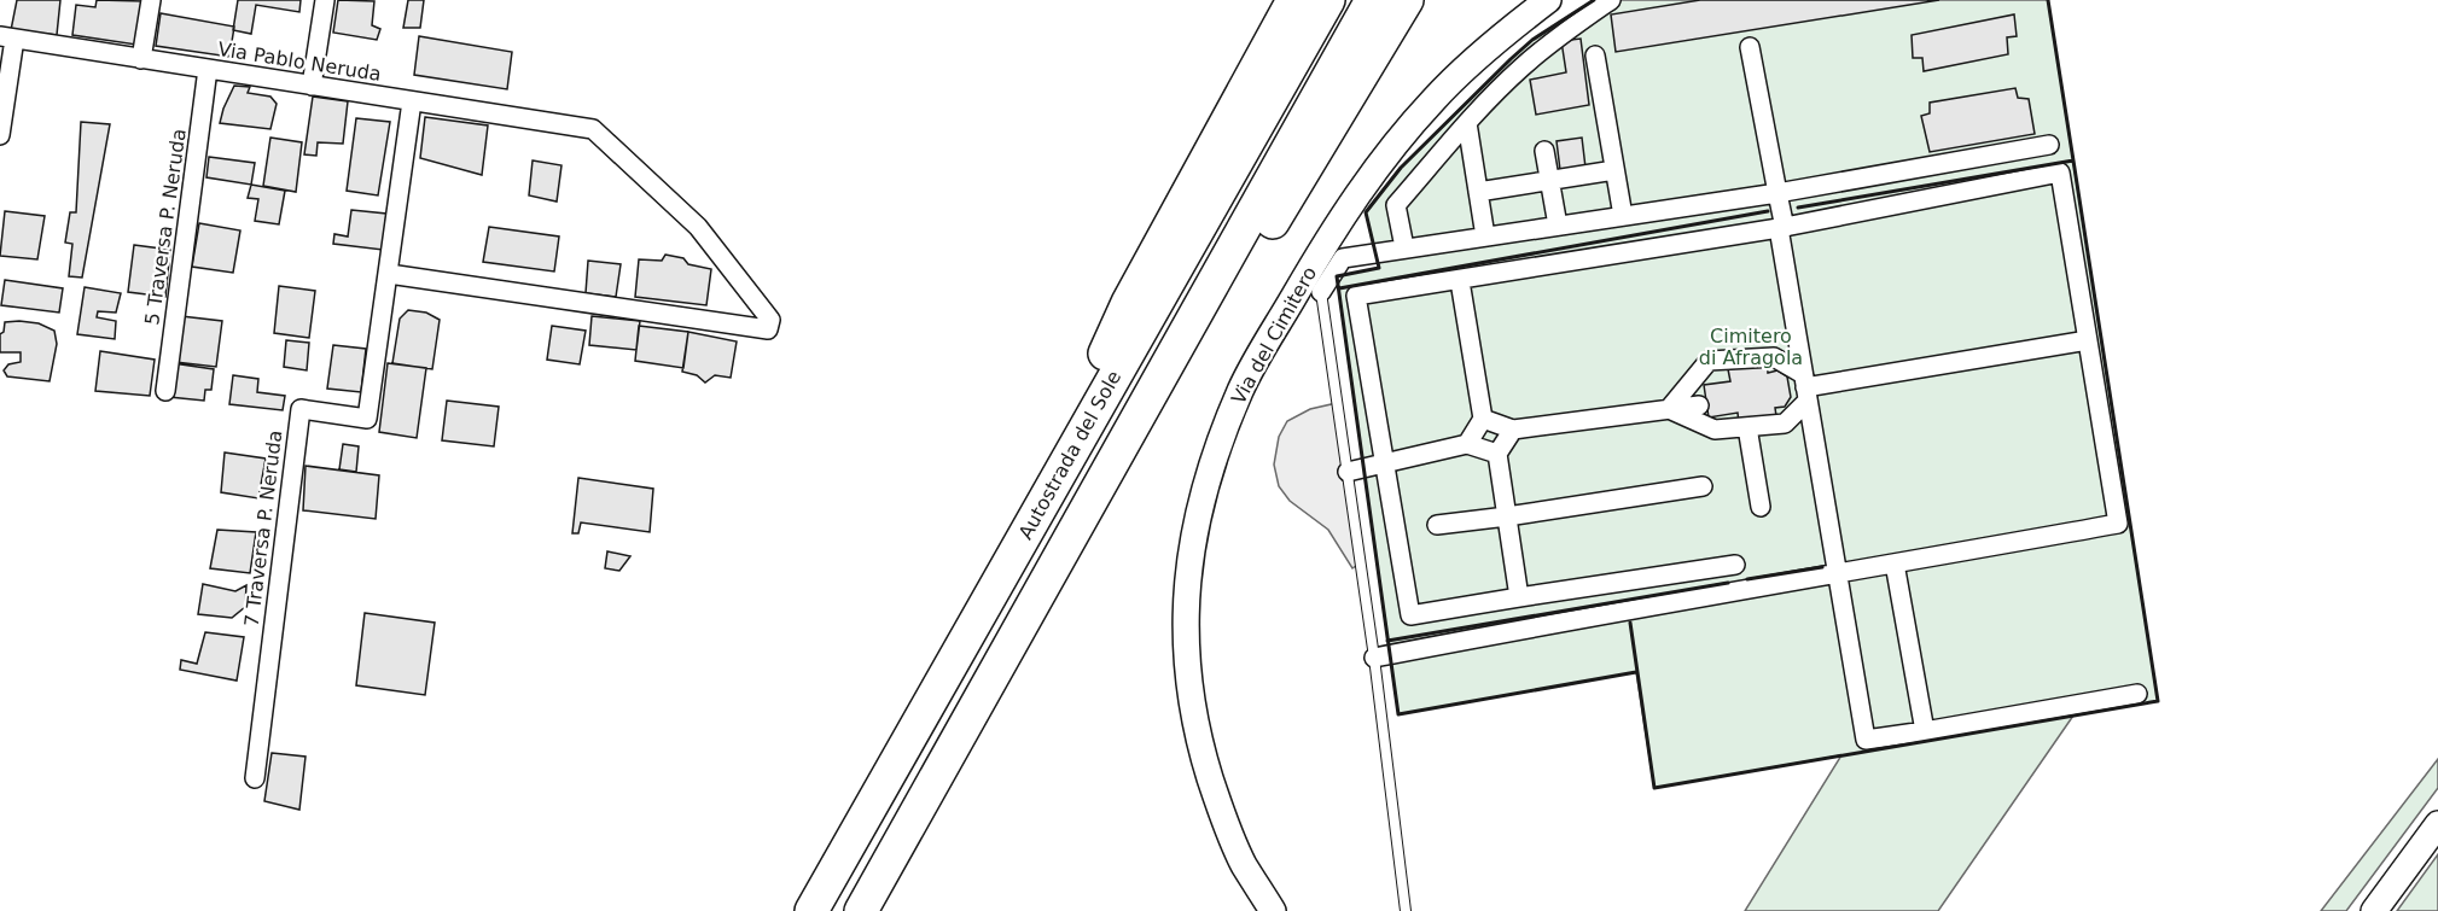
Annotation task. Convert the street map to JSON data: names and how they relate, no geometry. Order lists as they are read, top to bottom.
{
  "streets": {
    "highway": ["Autostrada del Sole"],
    "main road": ["Via del Cimitero"],
    "street": ["Via Pablo Neruda", "5 Traversa P. Neruda", "7 Traversa P. Neruda"]
  },
  "crossings": [
    ["Via Pablo Neruda", "5 Traversa P. Neruda"],
    ["Via Pablo Neruda", "7 Traversa P. Neruda"]
  ],
  "parks": ["Cimitero di Afragola"]
}
